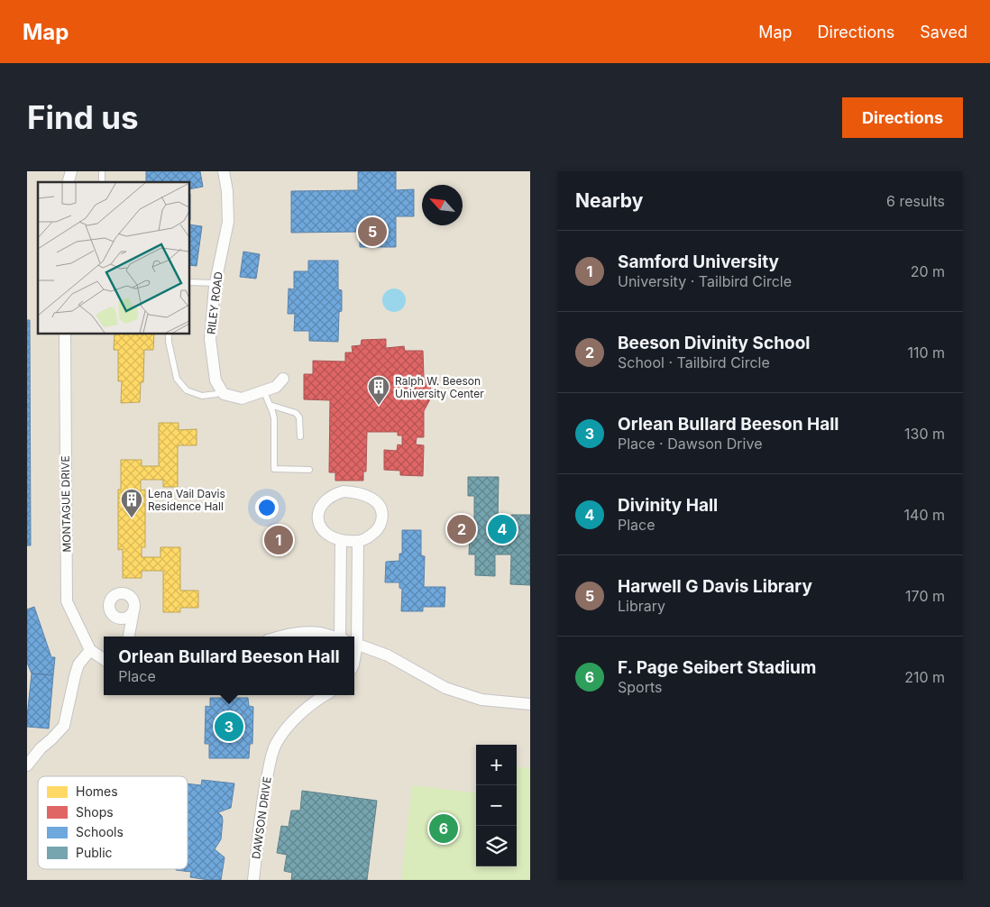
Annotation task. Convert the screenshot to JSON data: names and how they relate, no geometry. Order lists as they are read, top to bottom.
{
  "streets": {
    "street": ["RILEY ROAD", "MONTAGUE DRIVE", "DAWSON DRIVE"]
  },
  "places": {
    "building": ["Ralph W. Beeson University Center", "Lena Vail Davis Residence Hall"]
  },
  "legend": [
    "Homes",
    "Shops",
    "Schools",
    "Public"
  ],
  "north": "top left",
  "page": {
    "header": "Map",
    "nav": ["Map", "Directions", "Saved"],
    "buttons": "Directions",
    "title": "Find us",
    "heading": ["Nearby", "6 results"],
    "pins": [
      "5",
      "2",
      "4",
      "1",
      "3",
      "6"
    ],
    "list": [
      {
        "mark": "1",
        "name": "Samford University",
        "note": "University · Tailbird Circle",
        "value": "20 m"
      },
      {
        "mark": "2",
        "name": "Beeson Divinity School",
        "note": "School · Tailbird Circle",
        "value": "110 m"
      },
      {
        "mark": "3",
        "name": "Orlean Bullard Beeson Hall",
        "note": "Place · Dawson Drive",
        "value": "130 m"
      },
      {
        "mark": "4",
        "name": "Divinity Hall",
        "note": "Place",
        "value": "140 m"
      },
      {
        "mark": "5",
        "name": "Harwell G Davis Library",
        "note": "Library",
        "value": "170 m"
      },
      {
        "mark": "6",
        "name": "F. Page Seibert Stadium",
        "note": "Sports",
        "value": "210 m"
      }
    ],
    "popup": ["Orlean Bullard Beeson Hall", "Place"],
    "map_buttons": ["+", "−"]
  }
}
